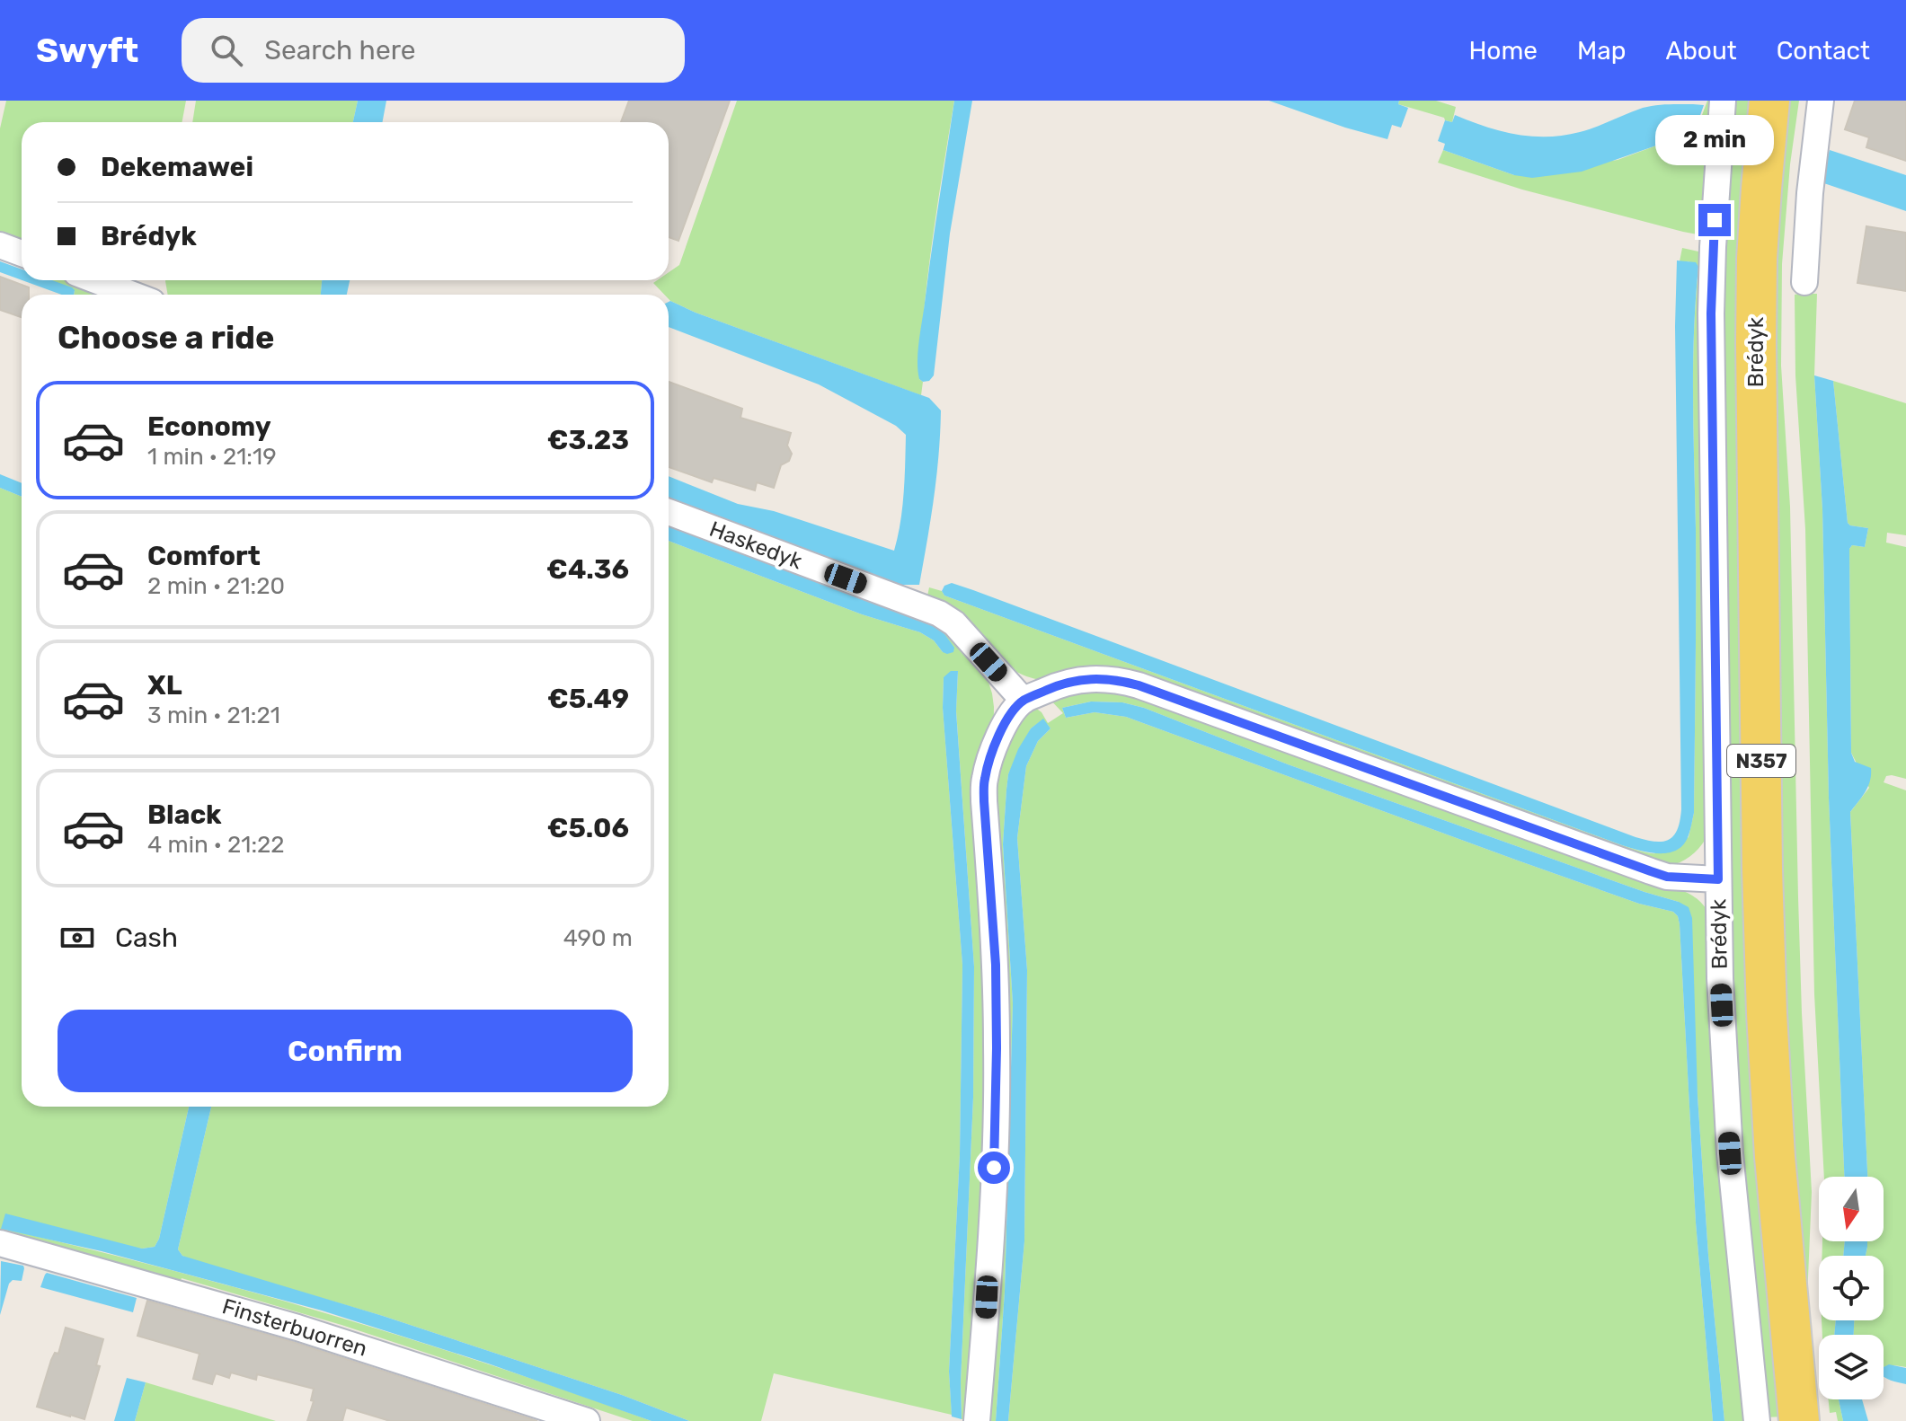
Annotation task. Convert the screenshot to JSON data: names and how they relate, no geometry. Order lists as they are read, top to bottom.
{
  "streets": {
    "main road": ["Brédyk", "N357"],
    "street": ["Haskedyk", "Finsterbuorren"]
  },
  "north": "bottom",
  "page": {
    "header": "Swyft",
    "search": "Search here",
    "nav": [
      "Home",
      "Map",
      "About",
      "Contact"
    ],
    "bubble": "2 min",
    "banner": ["Dekemawei", "Brédyk"],
    "heading": "Choose a ride",
    "list": [
      {
        "name": "Economy",
        "note": "1 min · 21:19",
        "value": "€3.23"
      },
      {
        "name": "Comfort",
        "note": "2 min · 21:20",
        "value": "€4.36"
      },
      {
        "name": "XL",
        "note": "3 min · 21:21",
        "value": "€5.49"
      },
      {
        "name": "Black",
        "note": "4 min · 21:22",
        "value": "€5.06"
      }
    ],
    "pay": ["Cash", "490 m"],
    "buttons": "Confirm"
  }
}
